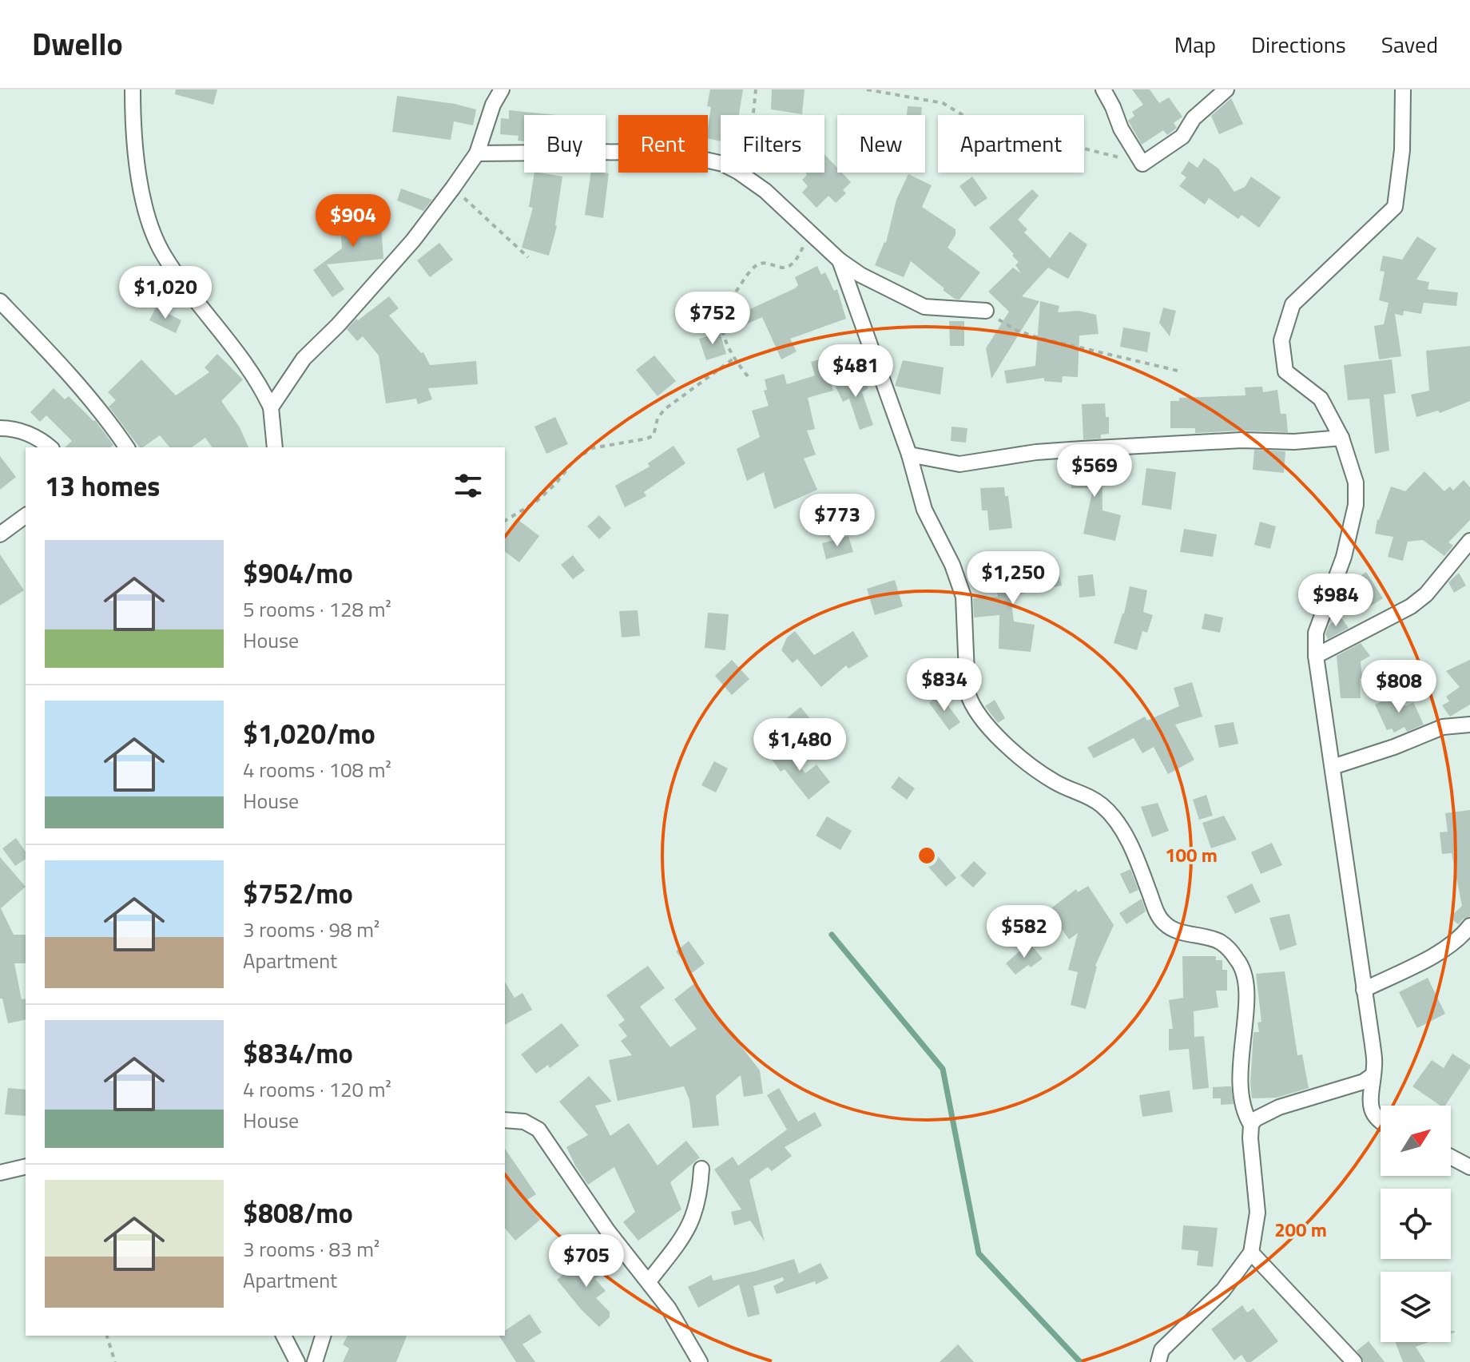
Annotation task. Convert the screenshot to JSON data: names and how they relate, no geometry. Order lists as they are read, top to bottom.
{
  "north": "top right",
  "page": {
    "header": "Dwello",
    "nav": ["Map", "Directions", "Saved"],
    "chip": [
      "Buy",
      "Rent",
      "Filters",
      "New",
      "Apartment"
    ],
    "price": [
      "$904",
      "$1,020",
      "$752",
      "$481",
      "$569",
      "$773",
      "$1,250",
      "$984",
      "$834",
      "$808",
      "$1,480",
      "$582",
      "$705"
    ],
    "heading": "13 homes",
    "list": [
      {
        "name": "$904/mo",
        "note": "5 rooms · 128 m² · House"
      },
      {
        "name": "$1,020/mo",
        "note": "4 rooms · 108 m² · House"
      },
      {
        "name": "$752/mo",
        "note": "3 rooms · 98 m² · Apartment"
      },
      {
        "name": "$834/mo",
        "note": "4 rooms · 120 m² · House"
      },
      {
        "name": "$808/mo",
        "note": "3 rooms · 83 m² · Apartment"
      }
    ]
  },
  "rings": ["100 m", "200 m"]
}
